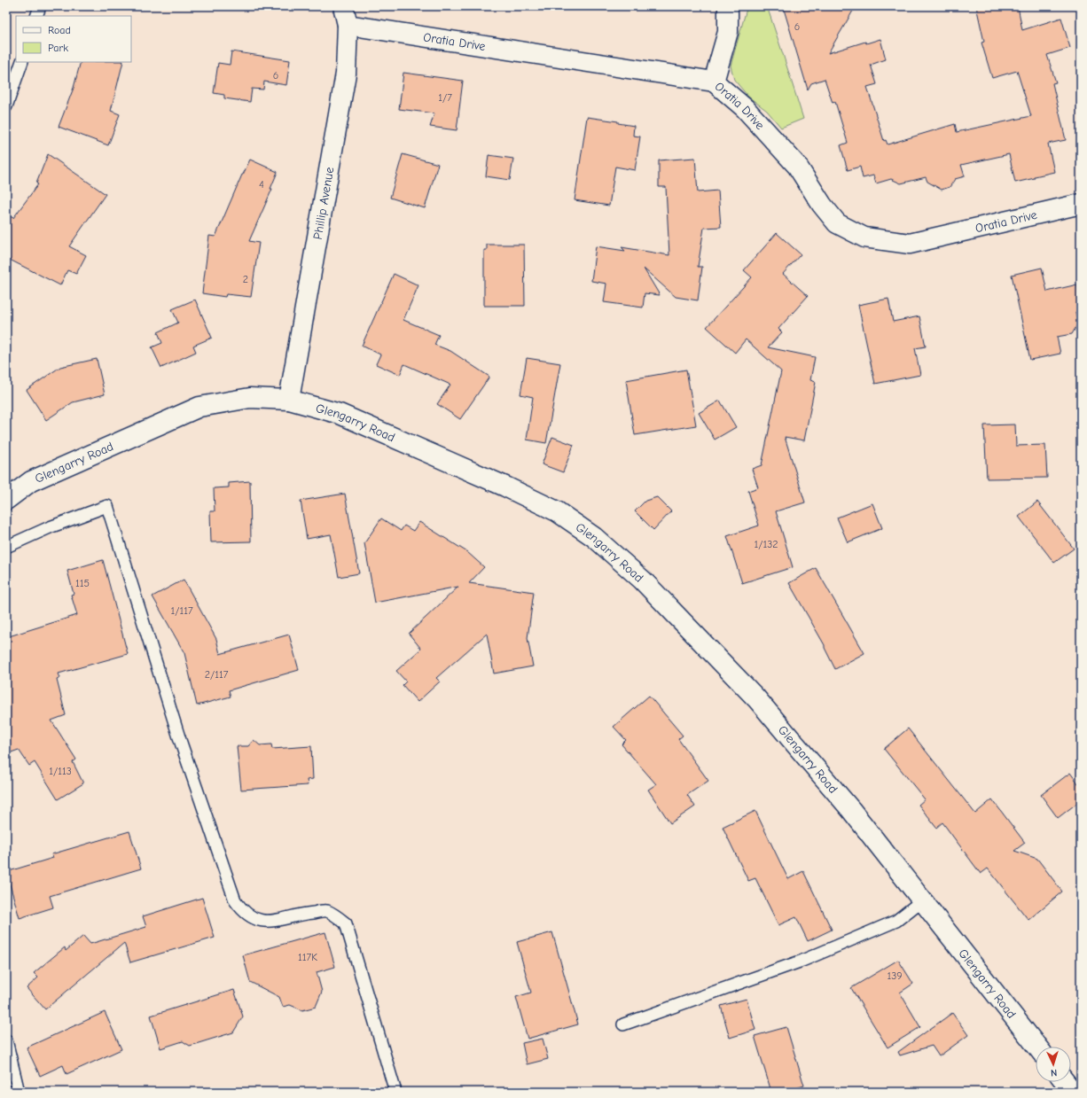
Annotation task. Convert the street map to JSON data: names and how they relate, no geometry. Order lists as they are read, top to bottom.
{
  "streets": {
    "main road": ["Oratia Drive", "Phillip Avenue", "Glengarry Road"]
  },
  "crossings": [
    ["Oratia Drive", "Phillip Avenue"],
    ["Phillip Avenue", "Glengarry Road"]
  ],
  "house_numbers": [
    "6",
    "6",
    "1/7",
    "4",
    "2",
    "1/132",
    "115",
    "1/117",
    "2/117",
    "1/113",
    "117K",
    "139"
  ],
  "legend": ["Road", "Park"],
  "north": "bottom"
}
